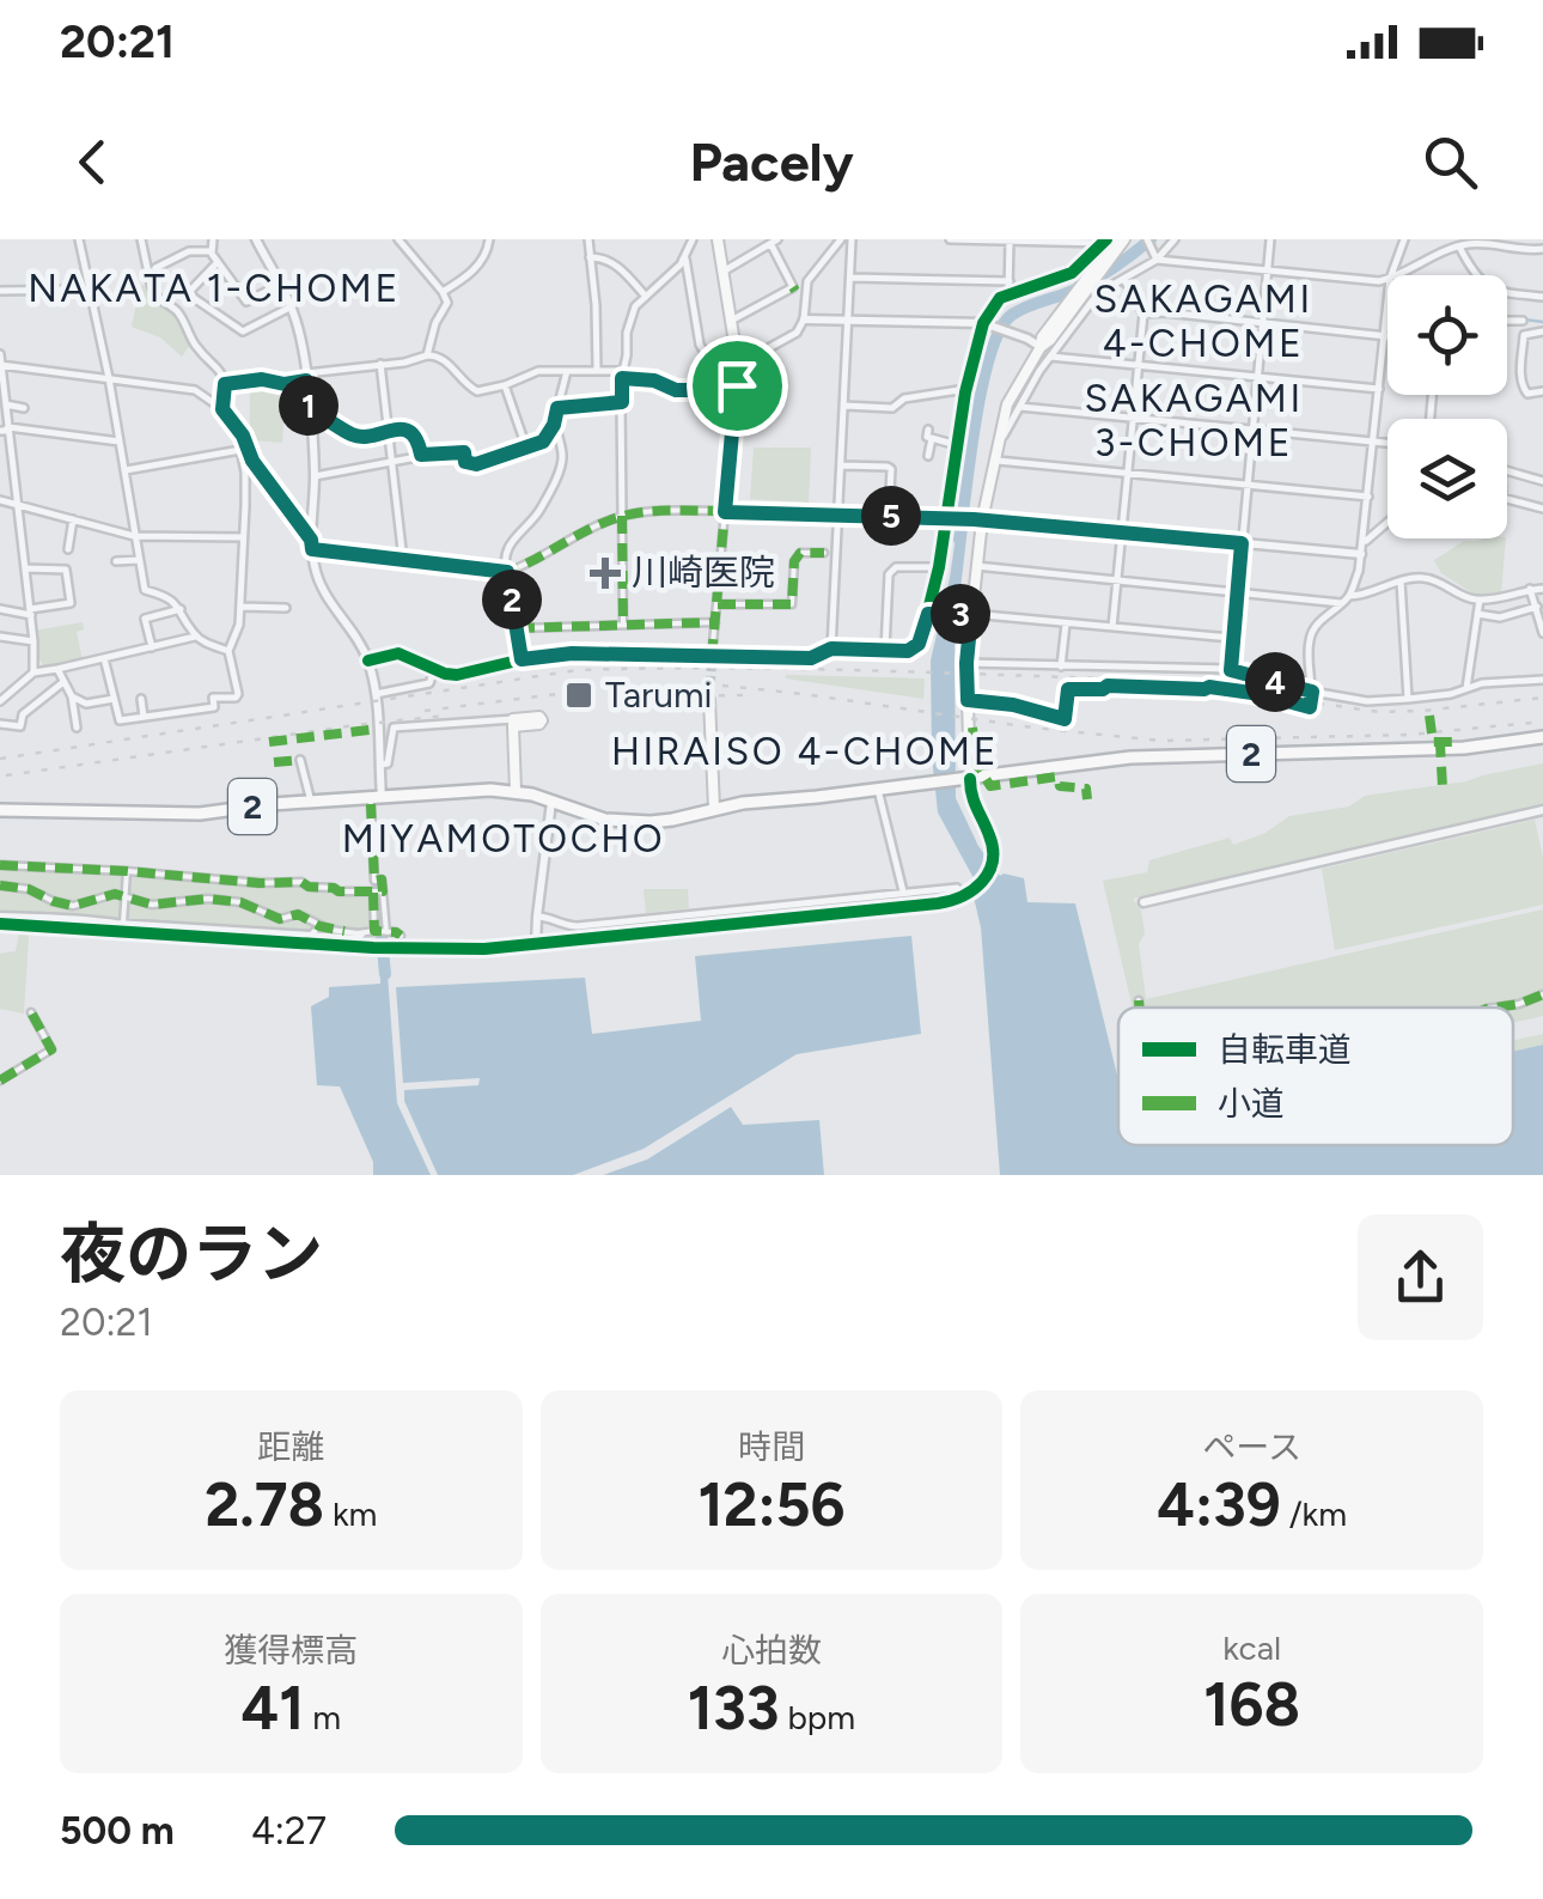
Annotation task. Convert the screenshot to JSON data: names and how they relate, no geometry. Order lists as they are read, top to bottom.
{
  "streets": {
    "highway": ["2"]
  },
  "districts": [
    "NAKATA 1-CHOME",
    "SAKAGAMI 4-CHOME",
    "SAKAGAMI 3-CHOME",
    "HIRAISO 4-CHOME",
    "MIYAMOTOCHO"
  ],
  "places": {
    "health": ["川崎医院"],
    "transit": ["Tarumi"]
  },
  "legend": ["自転車道", "小道"],
  "page": {
    "status": "20:21",
    "header": "Pacely",
    "pins": [
      "1",
      "5",
      "2",
      "3",
      "4"
    ],
    "heading": ["夜のラン", "20:21"],
    "stats": [
      ["距離", "2.78 km"],
      ["時間", "12:56"],
      ["ペース", "4:39 /km"],
      ["獲得標高", "41 m"],
      ["心拍数", "133 bpm"],
      ["kcal", "168"]
    ],
    "list": [
      {
        "name": "500 m",
        "note": "4:27"
      }
    ]
  }
}
